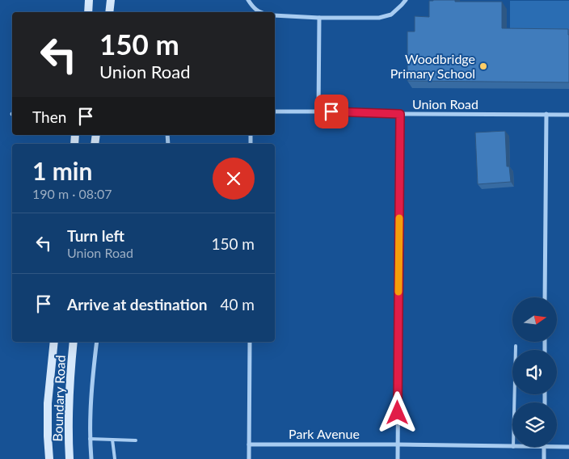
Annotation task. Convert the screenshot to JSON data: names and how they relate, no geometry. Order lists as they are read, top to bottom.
{
  "streets": {
    "main road": ["Boundary Road"],
    "street": ["Union Road", "Park Avenue"]
  },
  "places": ["Woodbridge Primary School"],
  "north": "right",
  "page": {
    "turn": ["150 m", "Union Road"],
    "then": "Then",
    "heading": ["1 min", "190 m · 08:07"],
    "list": [
      {
        "name": "Turn left",
        "note": "Union Road",
        "value": "150 m"
      },
      {
        "name": "Arrive at destination",
        "value": "40 m"
      }
    ]
  }
}
